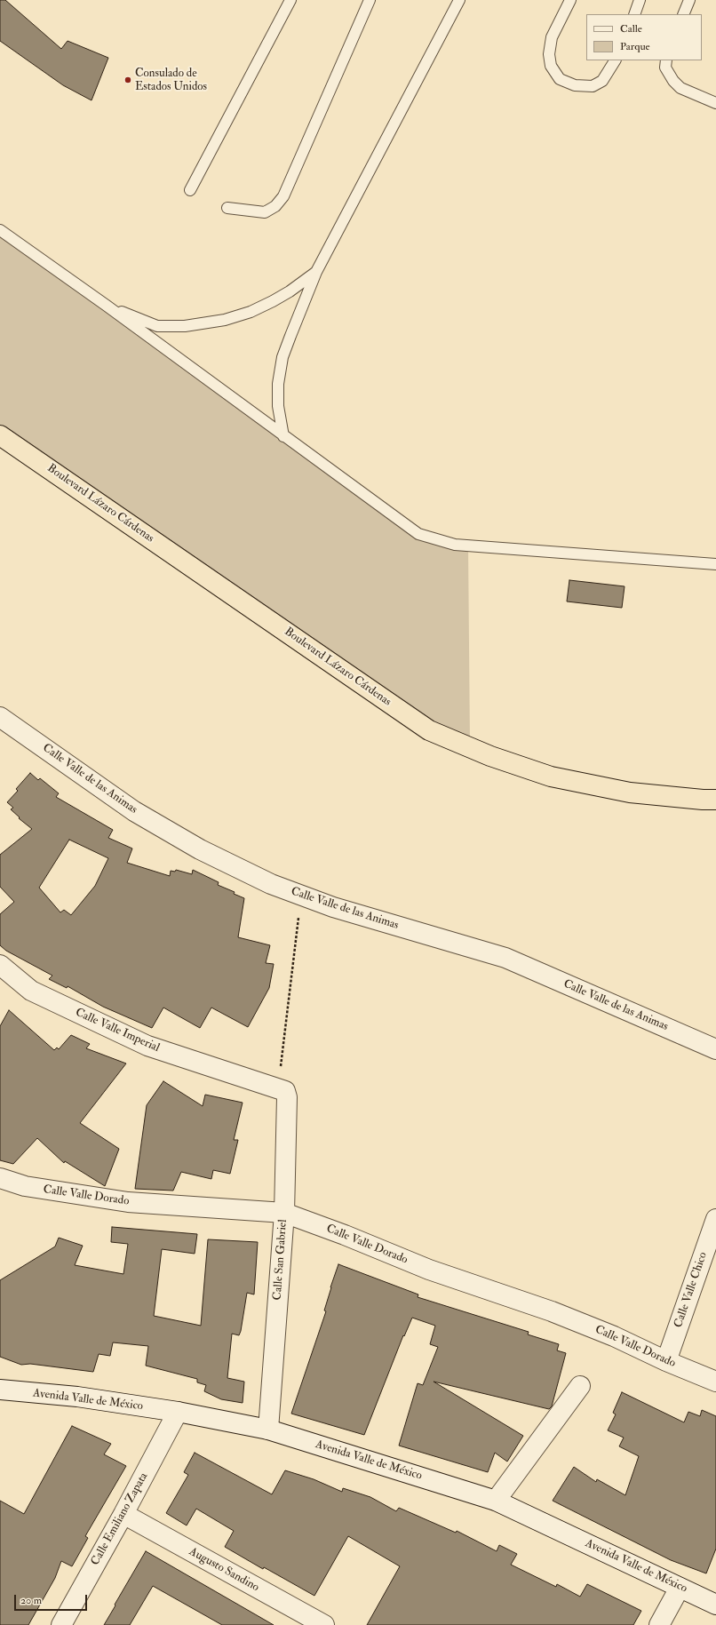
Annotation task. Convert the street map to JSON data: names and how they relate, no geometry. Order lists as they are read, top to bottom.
{
  "streets": {
    "highway": ["Boulevard Lázaro Cárdenas"],
    "street": [
      "Calle Valle de las Animas",
      "Calle Valle Imperial",
      "Calle Valle Dorado",
      "Calle San Gabriel",
      "Calle Valle Chico",
      "Avenida Valle de México",
      "Calle Emiliano Zapata",
      "Augusto Sandino"
    ]
  },
  "crossings": [
    ["Calle Valle Imperial", "Calle San Gabriel"],
    ["Calle Valle Dorado", "Calle San Gabriel"],
    ["Calle Valle Dorado", "Calle Valle Chico"],
    ["Calle San Gabriel", "Avenida Valle de México"],
    ["Avenida Valle de México", "Calle Emiliano Zapata"],
    ["Calle Emiliano Zapata", "Augusto Sandino"]
  ],
  "places": ["Consulado de Estados Unidos"],
  "legend": ["Calle", "Parque"],
  "scale_bar": "20 m"
}
